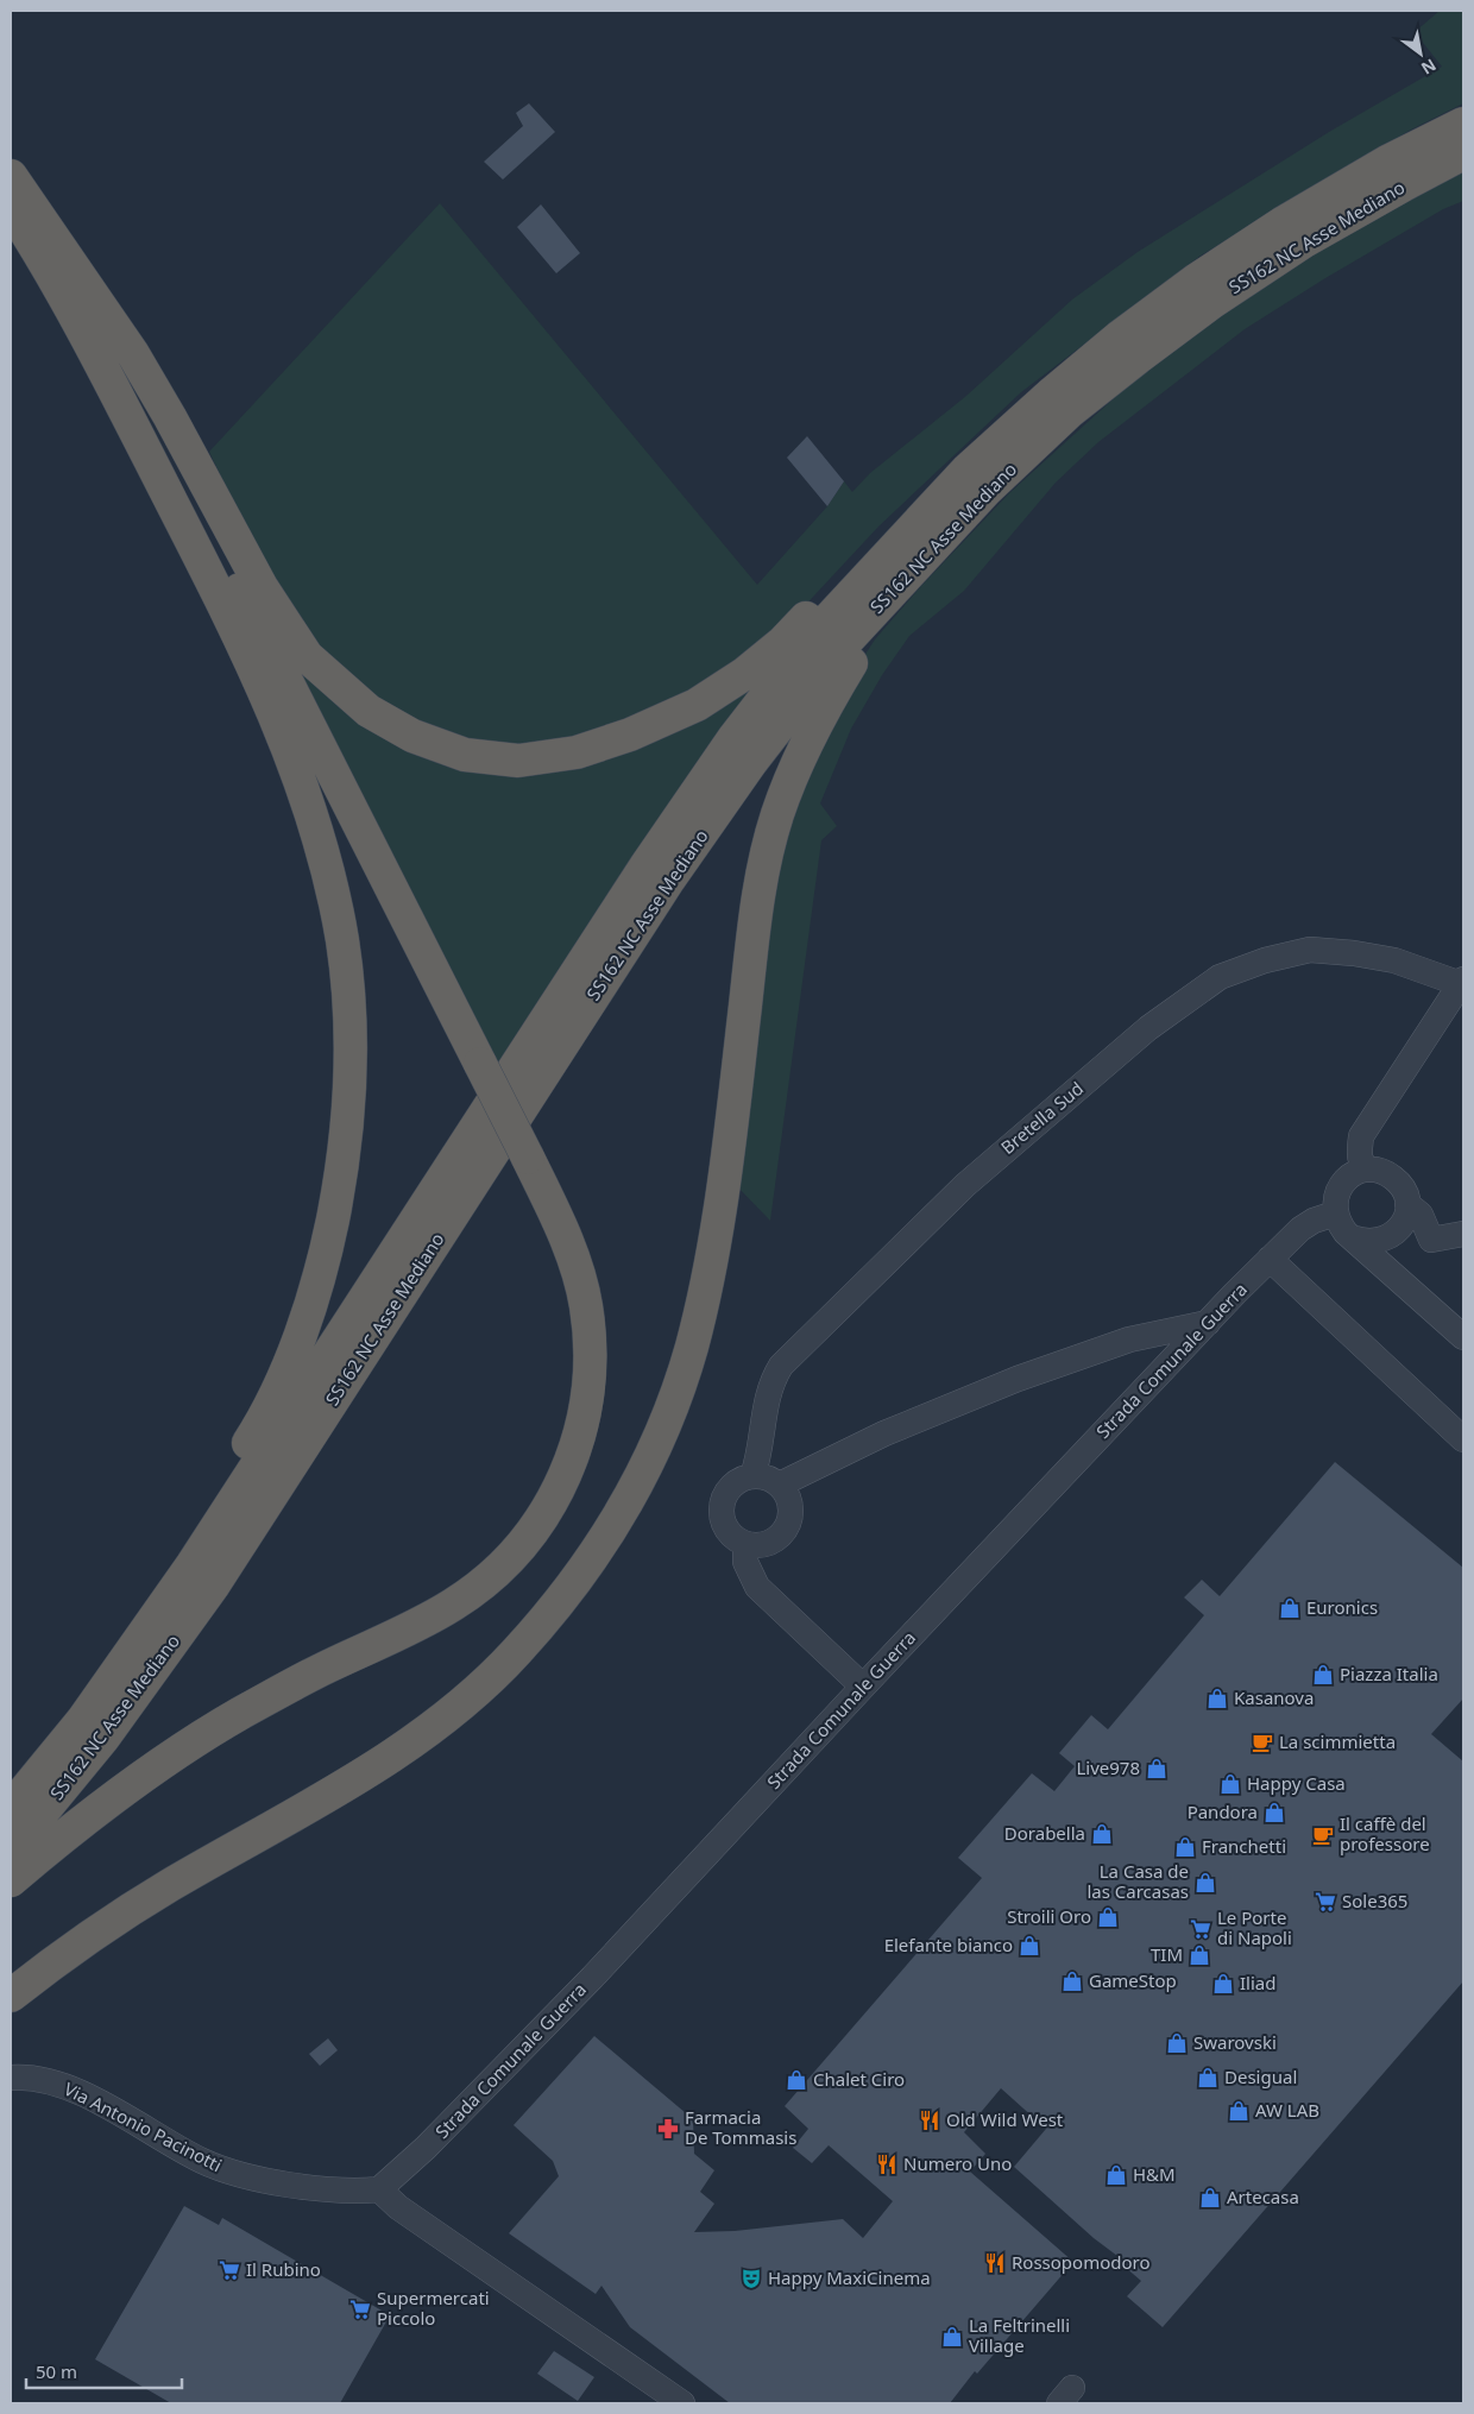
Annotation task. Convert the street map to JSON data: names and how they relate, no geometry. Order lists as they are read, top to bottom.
{
  "streets": {
    "highway": ["SS162 NC Asse Mediano"],
    "street": ["Bretella Sud", "Strada Comunale Guerra", "Via Antonio Pacinotti"]
  },
  "crossings": [
    ["Strada Comunale Guerra", "Via Antonio Pacinotti"]
  ],
  "places": {
    "shop": [
      "Euronics",
      "Piazza Italia",
      "Kasanova",
      "Live978",
      "Happy Casa",
      "Pandora",
      "Dorabella",
      "Franchetti",
      "La Casa de las Carcasas",
      "Stroili Oro",
      "Elefante bianco",
      "TIM",
      "GameStop",
      "Iliad",
      "Swarovski",
      "Desigual",
      "Chalet Ciro",
      "AW LAB",
      "H&M",
      "Artecasa",
      "La Feltrinelli Village"
    ],
    "cafe": ["La scimmietta", "Il caffè del professore"],
    "supermarket": [
      "Sole365",
      "Le Porte di Napoli",
      "Il Rubino",
      "Supermercati Piccolo"
    ],
    "restaurant": ["Old Wild West", "Numero Uno", "Rossopomodoro"],
    "pharmacy": ["Farmacia De Tommasis"],
    "theatre": ["Happy MaxiCinema"]
  },
  "scale_bar": "50 m",
  "north": "bottom right"
}
